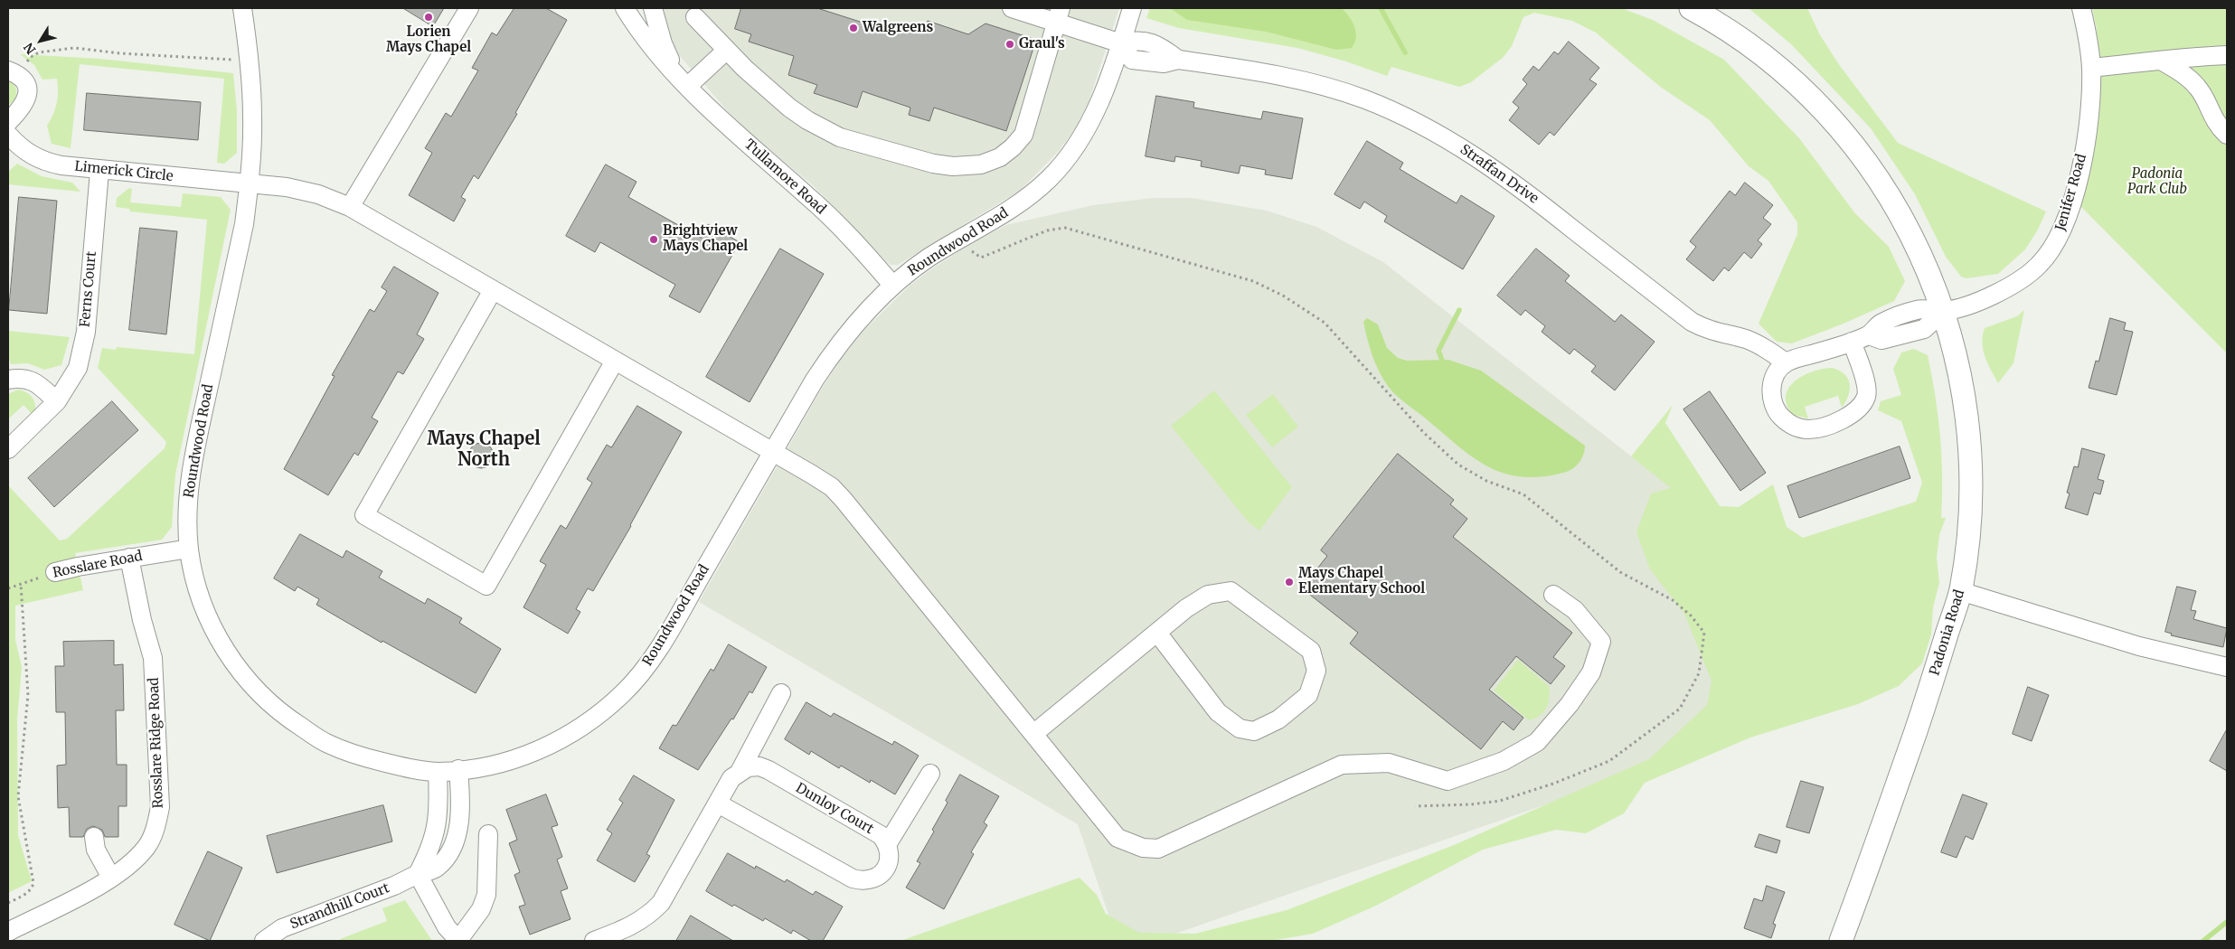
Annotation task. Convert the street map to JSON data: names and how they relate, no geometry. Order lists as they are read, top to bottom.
{
  "streets": {
    "main road": ["Padonia Road"],
    "street": [
      "Limerick Circle",
      "Straffan Drive",
      "Tullamore Road",
      "Jenifer Road",
      "Roundwood Road",
      "Ferns Court",
      "Rosslare Road",
      "Rosslare Ridge Road",
      "Dunloy Court",
      "Strandhill Court"
    ]
  },
  "crossings": [
    ["Limerick Circle", "Roundwood Road"],
    ["Limerick Circle", "Ferns Court"],
    ["Straffan Drive", "Jenifer Road"],
    ["Straffan Drive", "Roundwood Road"],
    ["Tullamore Road", "Roundwood Road"],
    ["Jenifer Road", "Padonia Road"],
    ["Roundwood Road", "Rosslare Road"],
    ["Roundwood Road", "Strandhill Court"],
    ["Rosslare Road", "Rosslare Ridge Road"]
  ],
  "districts": ["Mays Chapel North"],
  "parks": ["Padonia Park Club"],
  "places": [
    "Lorien Mays Chapel",
    "Walgreens",
    "Graul's",
    "Brightview Mays Chapel",
    "Mays Chapel Elementary School"
  ],
  "north": "bottom left"
}
